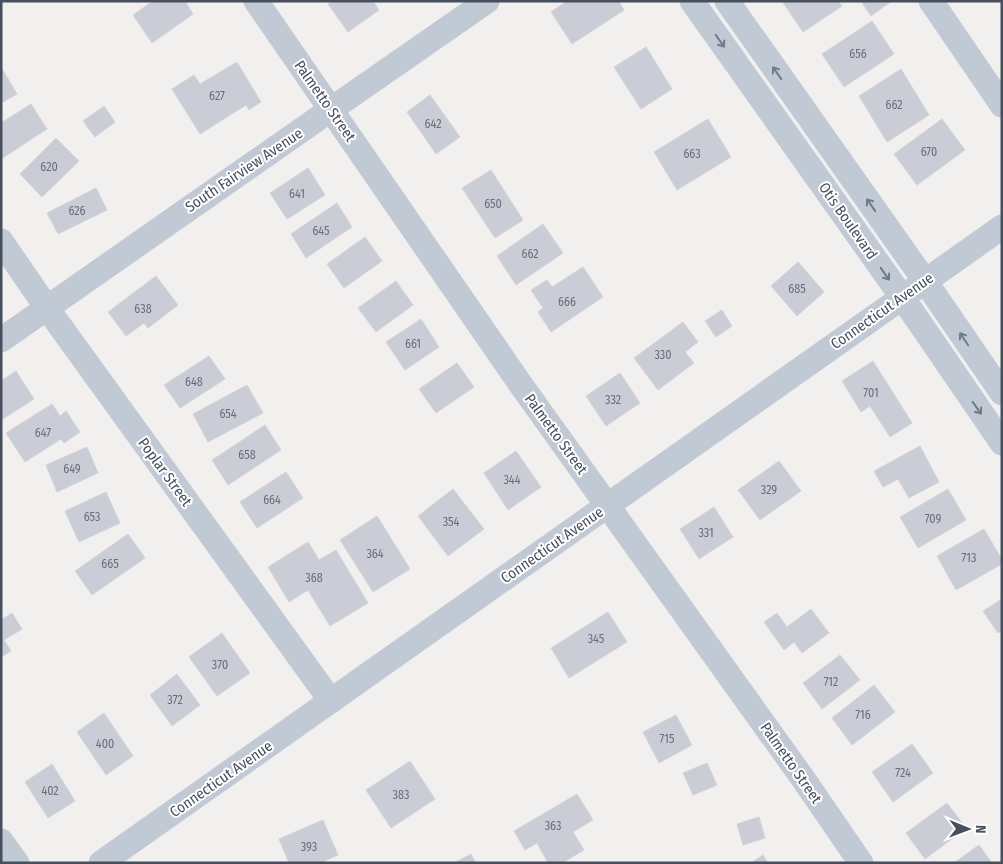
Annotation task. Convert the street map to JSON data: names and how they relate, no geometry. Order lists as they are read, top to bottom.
{
  "streets": {
    "street": [
      "Palmetto Street",
      "South Fairview Avenue",
      "Otis Boulevard",
      "Connecticut Avenue",
      "Poplar Street"
    ]
  },
  "crossings": [
    ["Palmetto Street", "South Fairview Avenue"],
    ["Palmetto Street", "Connecticut Avenue"],
    ["South Fairview Avenue", "Poplar Street"],
    ["Otis Boulevard", "Connecticut Avenue"],
    ["Connecticut Avenue", "Poplar Street"]
  ],
  "house_numbers": [
    "656",
    "627",
    "662",
    "642",
    "670",
    "663",
    "620",
    "641",
    "650",
    "626",
    "645",
    "662",
    "685",
    "666",
    "638",
    "661",
    "330",
    "648",
    "701",
    "332",
    "654",
    "647",
    "658",
    "649",
    "344",
    "329",
    "664",
    "653",
    "709",
    "354",
    "331",
    "364",
    "713",
    "665",
    "368",
    "345",
    "370",
    "712",
    "372",
    "716",
    "715",
    "400",
    "724",
    "402",
    "383",
    "363",
    "393"
  ],
  "north": "right"
}
